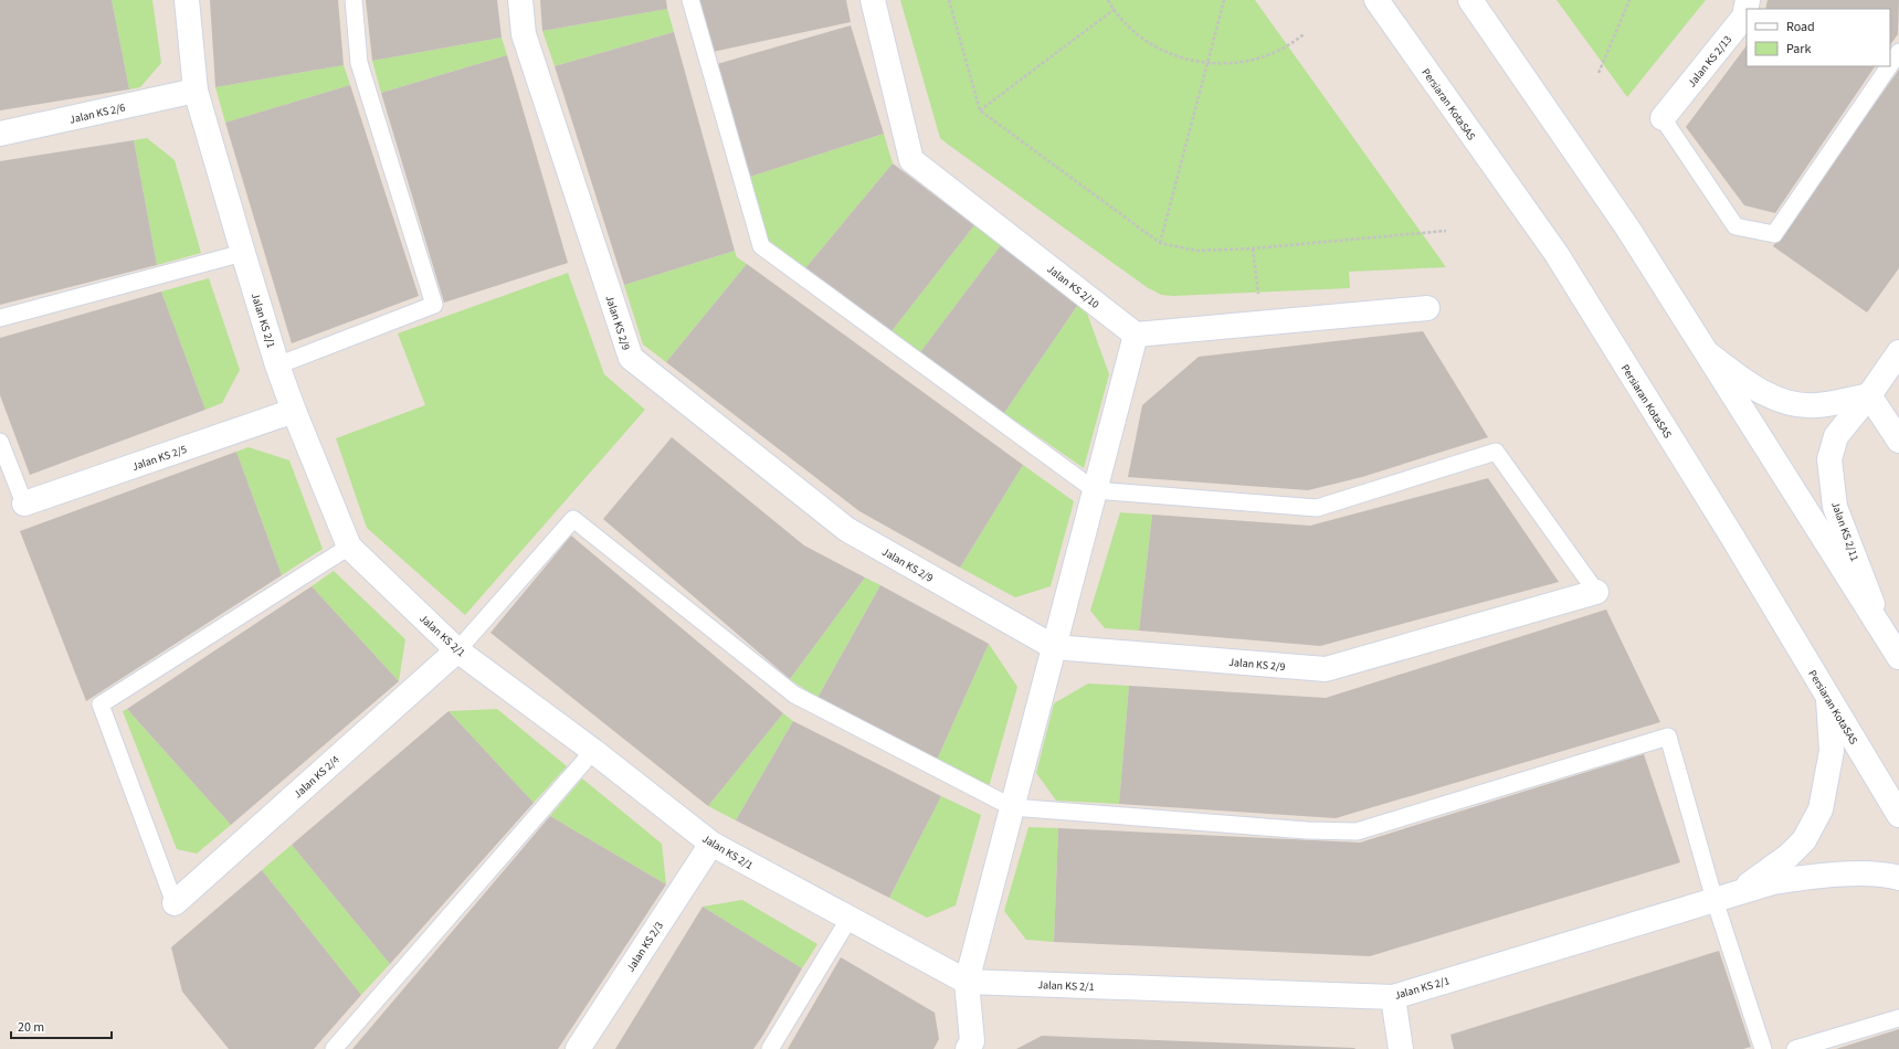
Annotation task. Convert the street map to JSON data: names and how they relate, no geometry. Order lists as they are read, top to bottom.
{
  "streets": {
    "street": [
      "Jalan KS 2/13",
      "Persiaran KotaSAS",
      "Jalan KS 2/6",
      "Jalan KS 2/10",
      "Jalan KS 2/1",
      "Jalan KS 2/9",
      "Jalan KS 2/5",
      "Jalan KS 2/11",
      "Jalan KS 2/4",
      "Jalan KS 2/3"
    ]
  },
  "crossings": [
    ["Jalan KS 2/6", "Jalan KS 2/1"],
    ["Jalan KS 2/1", "Jalan KS 2/5"],
    ["Jalan KS 2/1", "Jalan KS 2/4"],
    ["Jalan KS 2/1", "Jalan KS 2/3"]
  ],
  "legend": ["Road", "Park"],
  "scale_bar": "20 m"
}
